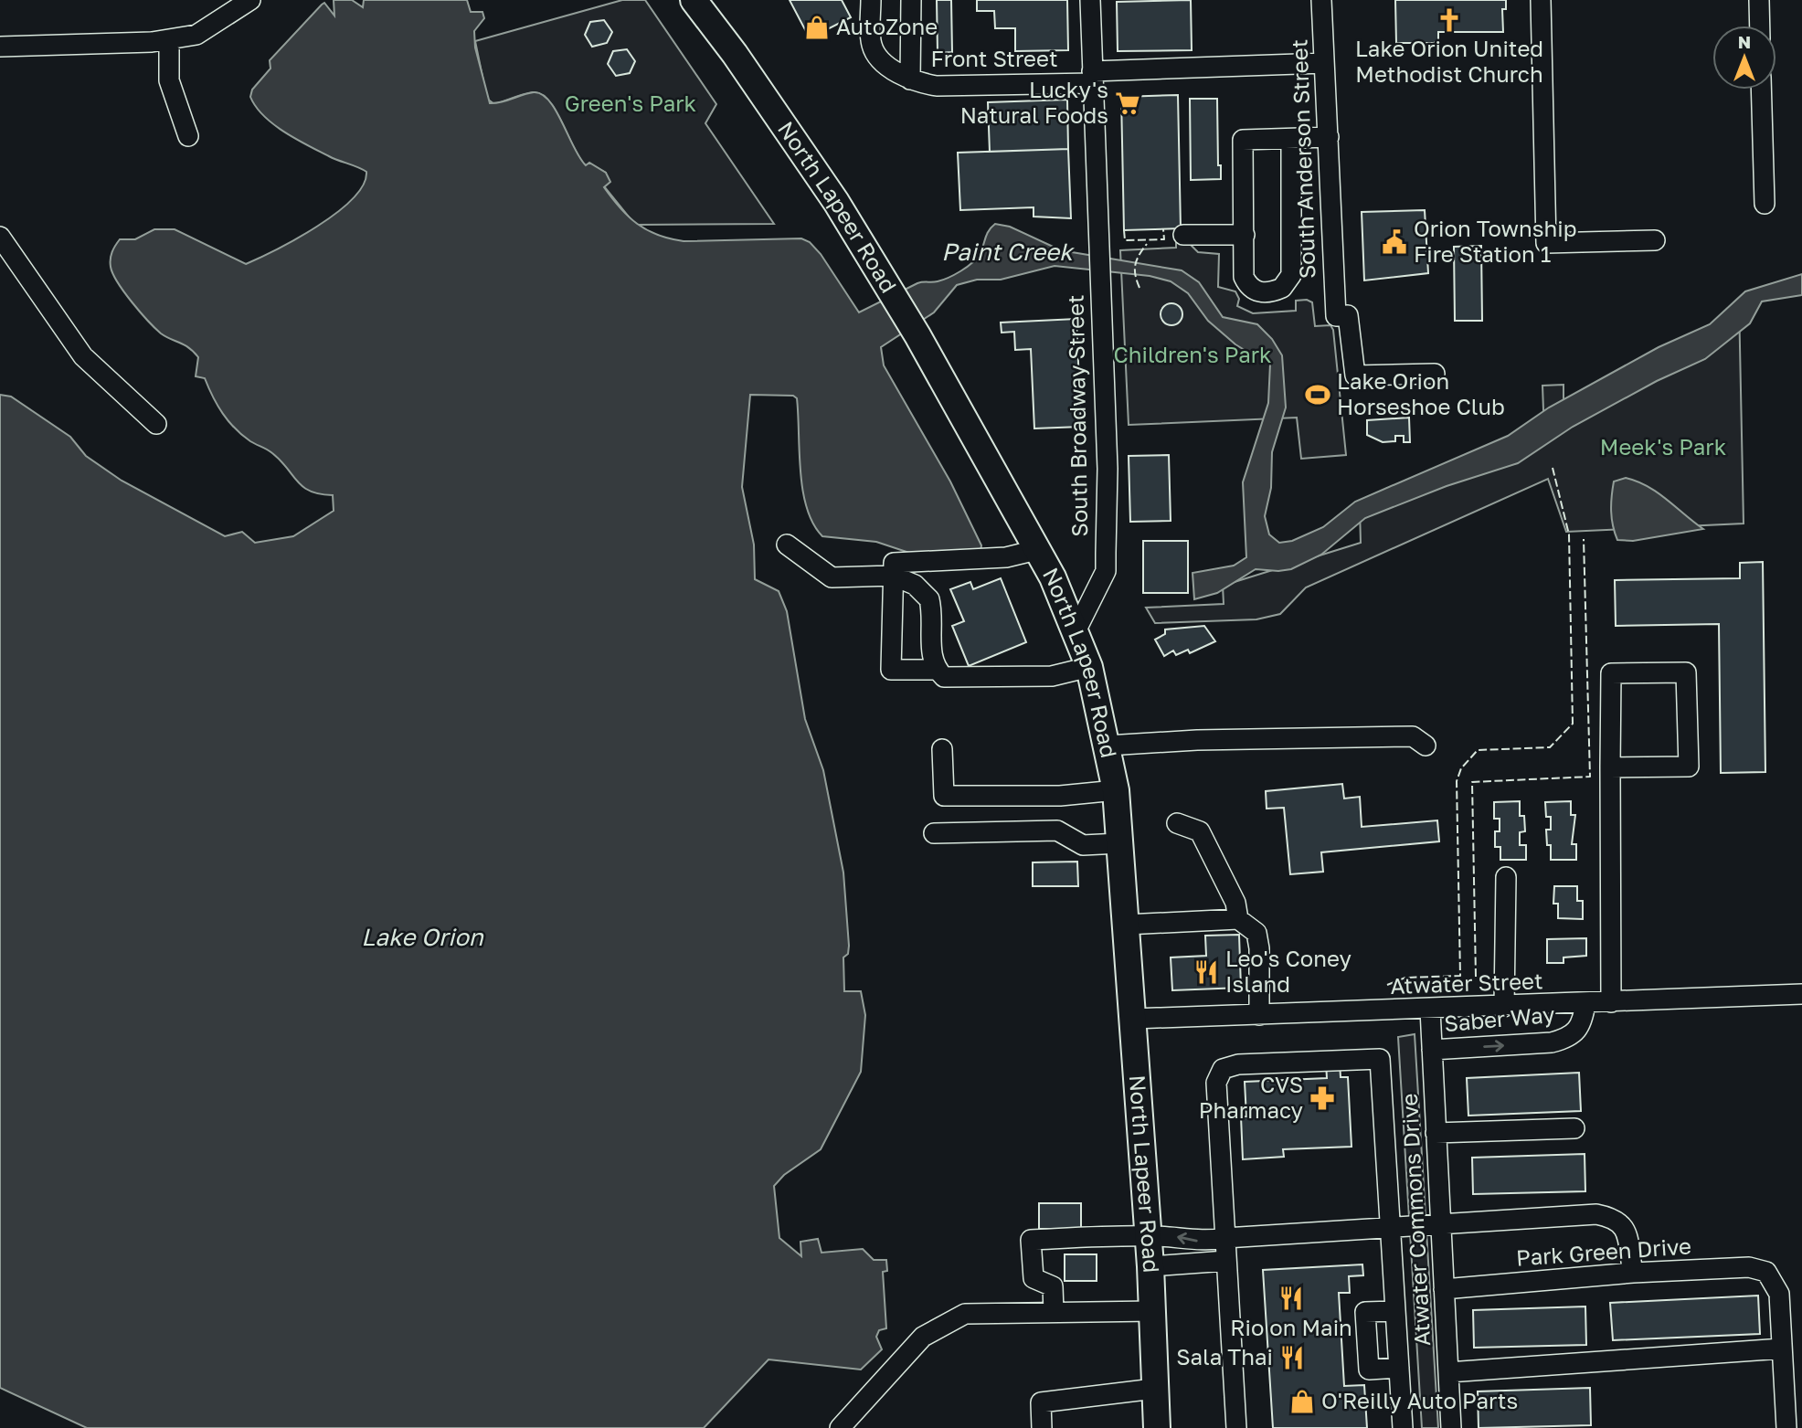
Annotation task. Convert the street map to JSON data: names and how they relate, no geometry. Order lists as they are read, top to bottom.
{
  "streets": {
    "main road": ["North Lapeer Road"],
    "street": [
      "Front Street",
      "South Anderson Street",
      "South Broadway Street",
      "Atwater Street",
      "Saber Way",
      "Atwater Commons Drive",
      "Park Green Drive"
    ]
  },
  "crossings": [
    ["Front Street", "South Anderson Street"],
    ["Front Street", "South Broadway Street"],
    ["North Lapeer Road", "South Broadway Street"],
    ["North Lapeer Road", "Atwater Street"],
    ["Atwater Street", "Saber Way"],
    ["Atwater Street", "Atwater Commons Drive"],
    ["Saber Way", "Atwater Commons Drive"],
    ["Atwater Commons Drive", "Park Green Drive"]
  ],
  "water": ["Paint Creek", "Lake Orion"],
  "parks": ["Green's Park", "Children's Park", "Meek's Park"],
  "places": {
    "church": ["Lake Orion United Methodist Church"],
    "shop": ["AutoZone", "O'Reilly Auto Parts"],
    "supermarket": ["Lucky's Natural Foods"],
    "public building": ["Orion Township Fire Station 1"],
    "sports": ["Lake Orion Horseshoe Club"],
    "restaurant": ["Leo's Coney Island", "Rio on Main", "Sala Thai"],
    "pharmacy": ["CVS Pharmacy"]
  },
  "north": "top"
}
